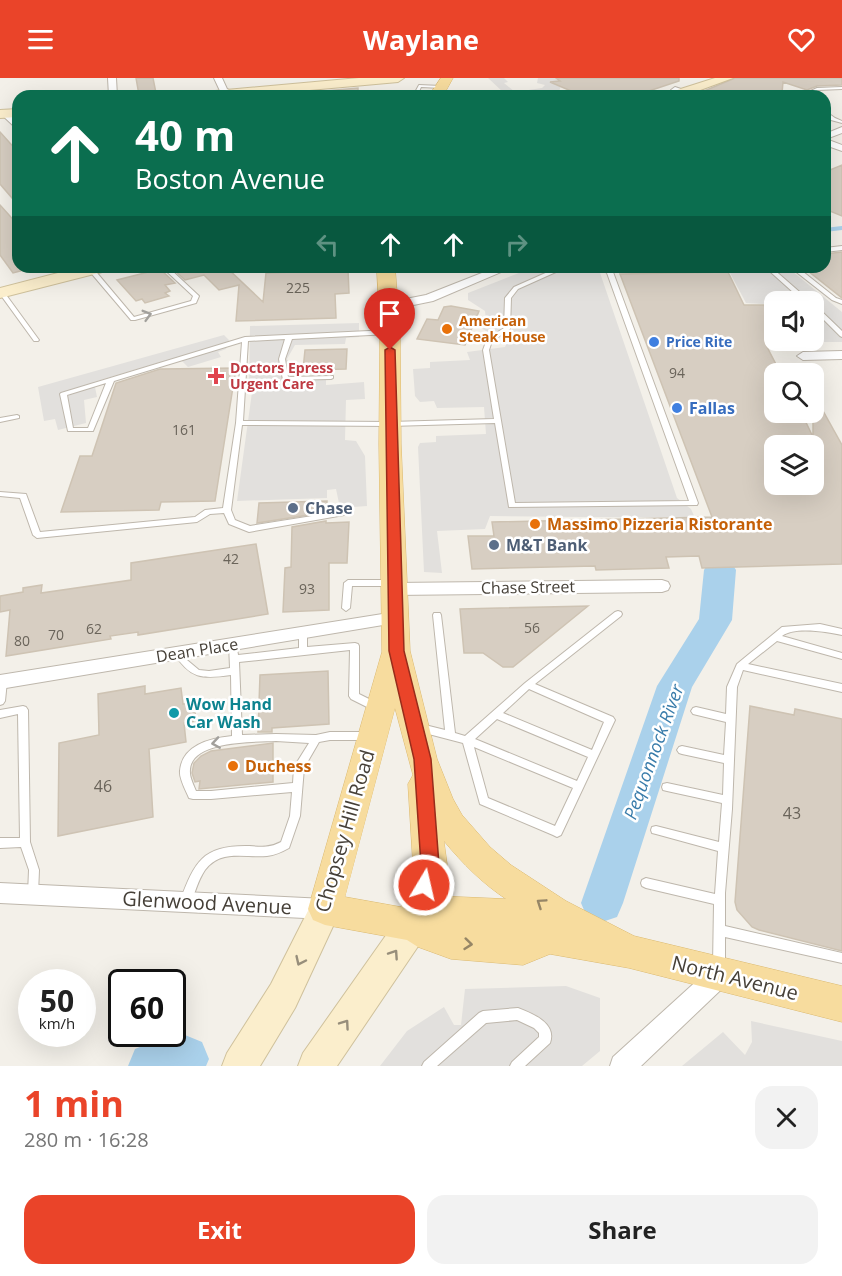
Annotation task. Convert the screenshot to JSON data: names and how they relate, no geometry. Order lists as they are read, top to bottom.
{
  "streets": {
    "main road": ["Chopsey Hill Road", "Glenwood Avenue", "North Avenue"],
    "street": ["Chase Street", "Dean Place"]
  },
  "crossings": [
    ["Chopsey Hill Road", "Glenwood Avenue"],
    ["Glenwood Avenue", "North Avenue"]
  ],
  "water": ["Pequonnock River"],
  "places": {
    "other": [
      "American Steak House",
      "Price Rite",
      "Fallas",
      "Chase",
      "Massimo Pizzeria Ristorante",
      "M&T Bank",
      "Wow Hand Car Wash",
      "Duchess"
    ],
    "health": ["Doctors Epress Urgent Care"]
  },
  "house_numbers": [
    "225",
    "94",
    "161",
    "42",
    "93",
    "56",
    "62",
    "70",
    "80",
    "46",
    "43"
  ],
  "page": {
    "header": "Waylane",
    "turn": ["40 m", "Boston Avenue"],
    "speed": "50 km/h",
    "limit": "60",
    "heading": ["1 min", "280 m · 16:28"],
    "buttons": ["Exit", "Share"]
  }
}
